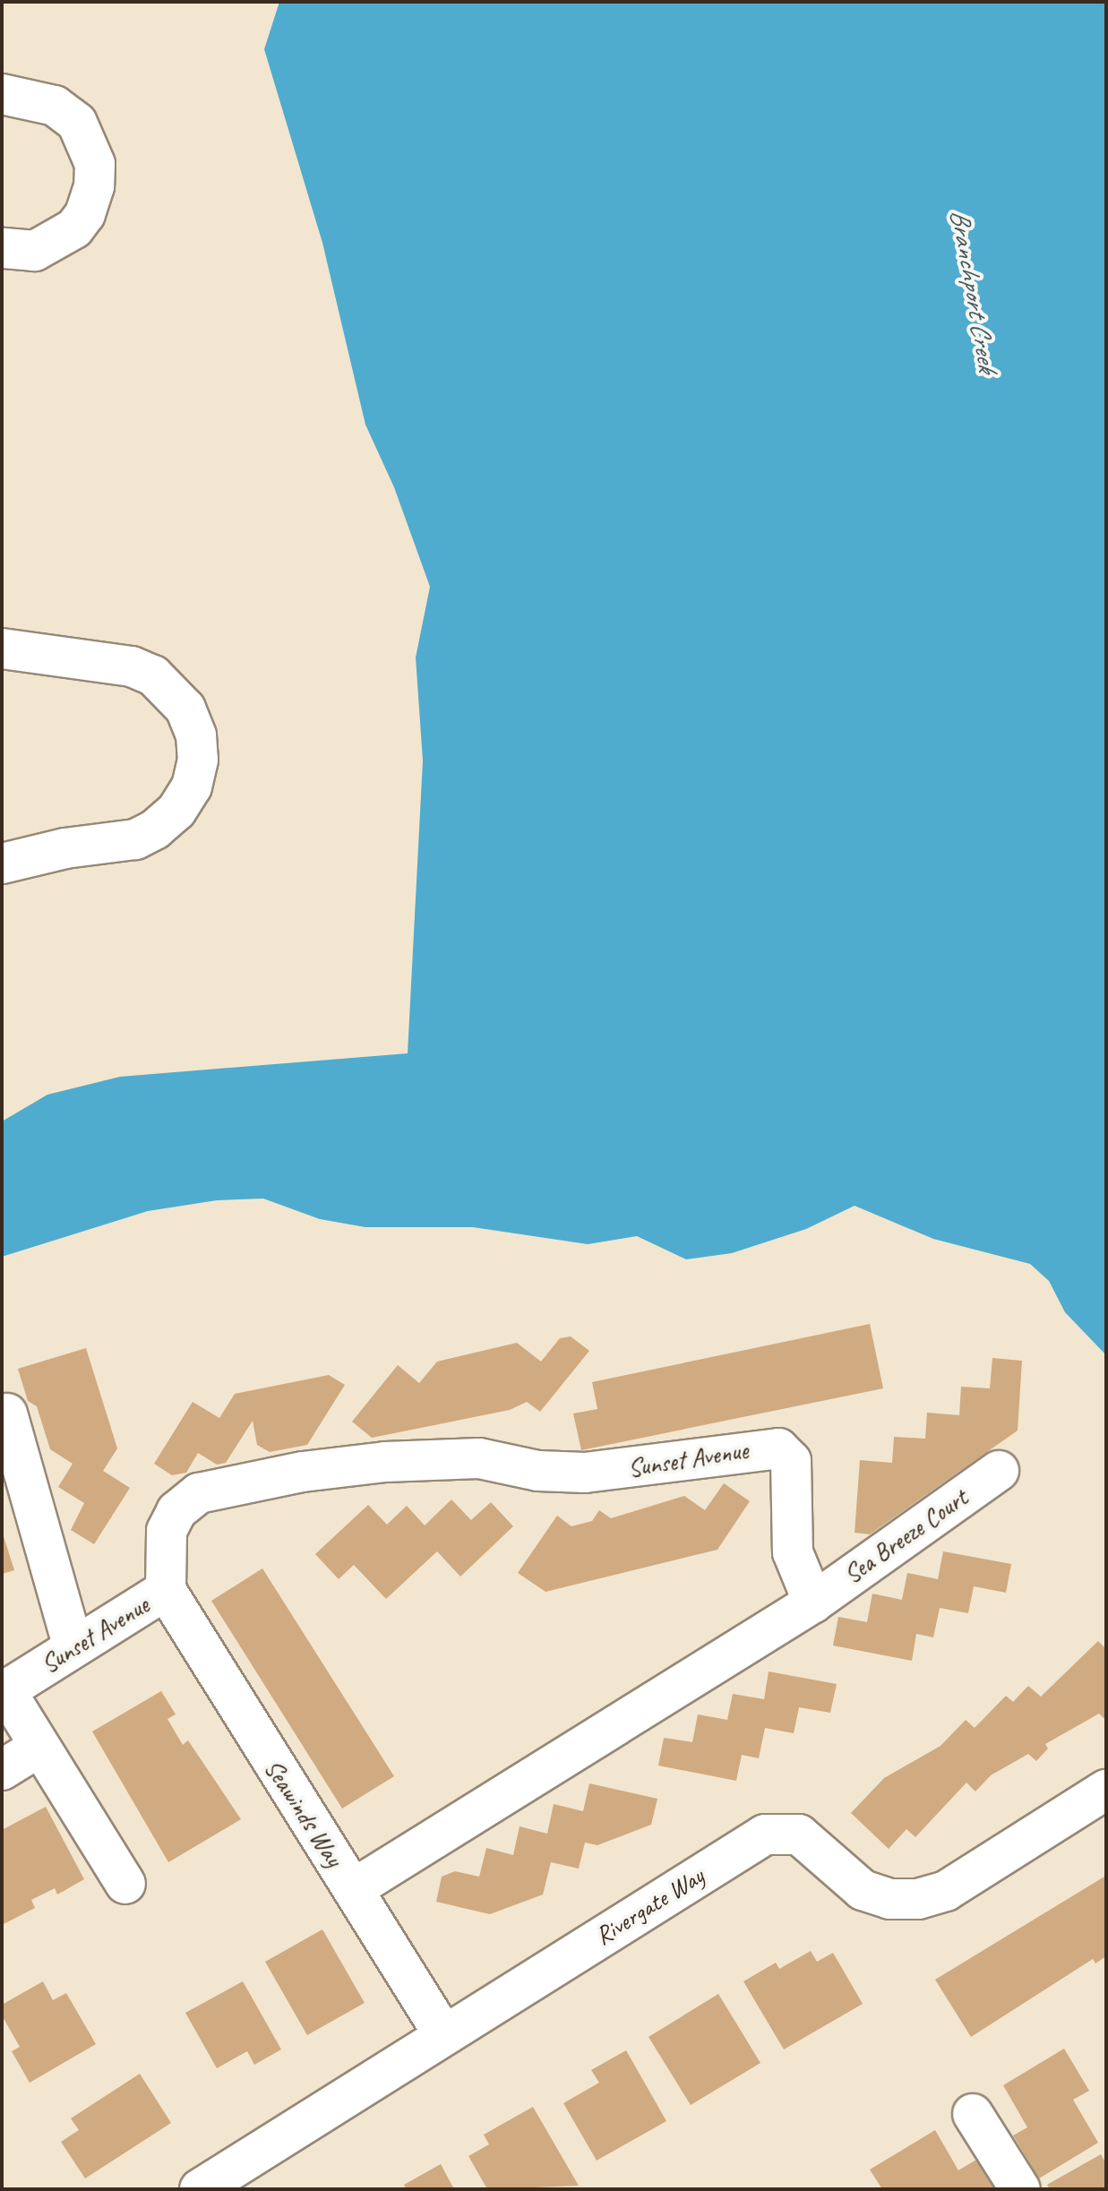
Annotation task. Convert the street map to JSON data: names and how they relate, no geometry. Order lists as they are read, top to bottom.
{
  "streets": {
    "street": [
      "Sunset Avenue",
      "Sea Breeze Court",
      "Seawinds Way",
      "Rivergate Way"
    ]
  },
  "crossings": [
    ["Sunset Avenue", "Sea Breeze Court"],
    ["Sunset Avenue", "Seawinds Way"],
    ["Seawinds Way", "Rivergate Way"]
  ],
  "water": ["Branchport Creek"]
}
